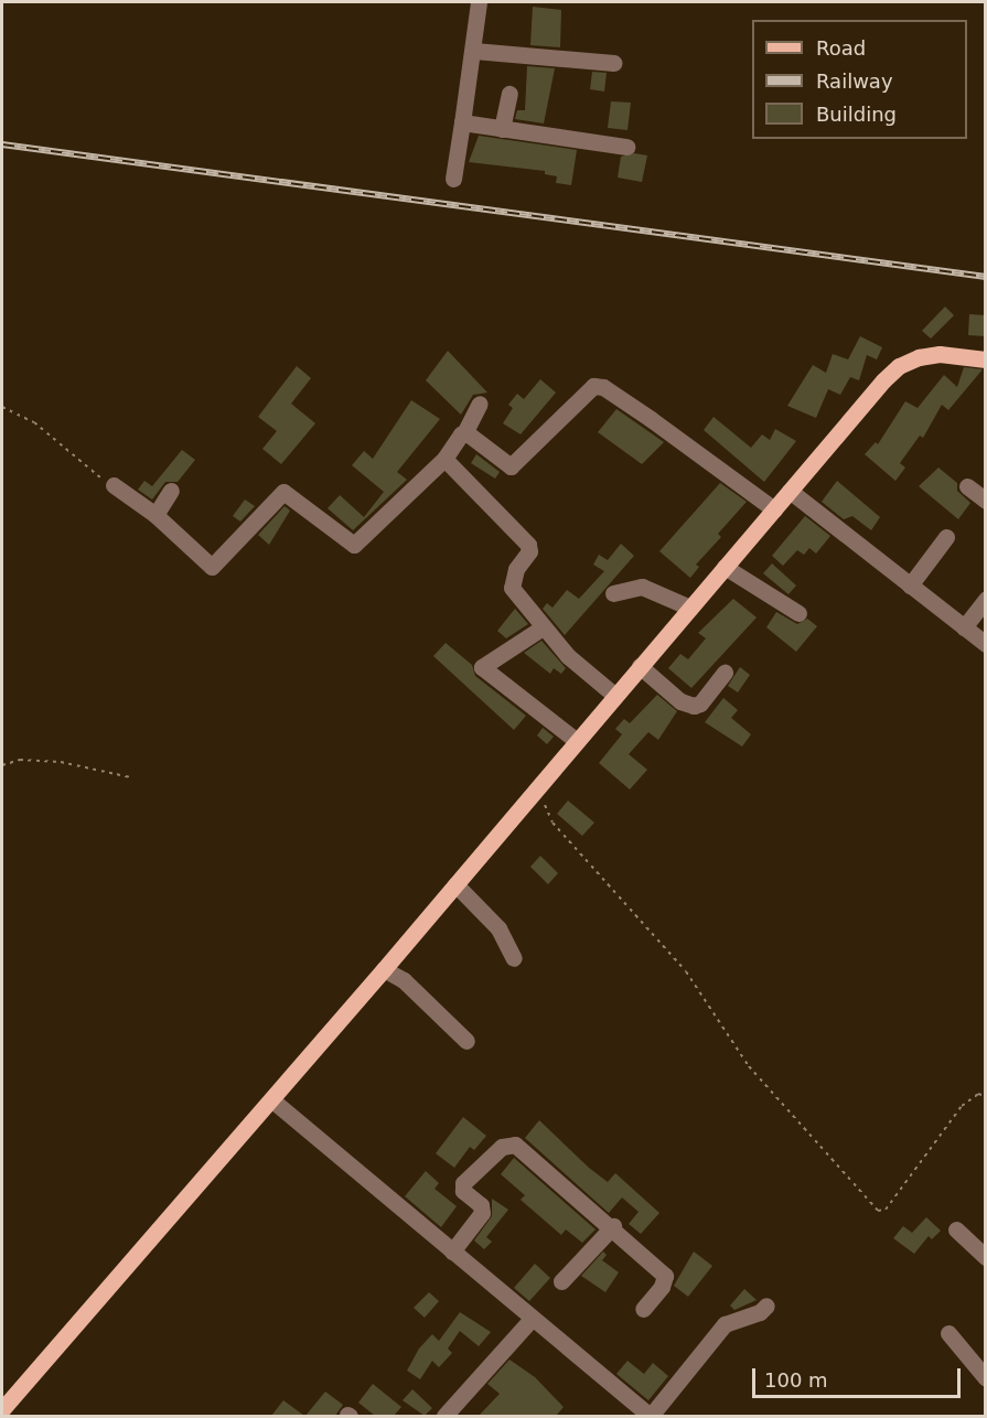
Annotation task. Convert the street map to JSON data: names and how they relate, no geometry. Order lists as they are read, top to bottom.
{
  "legend": ["Road", "Railway", "Building"],
  "scale_bar": "100 m"
}
